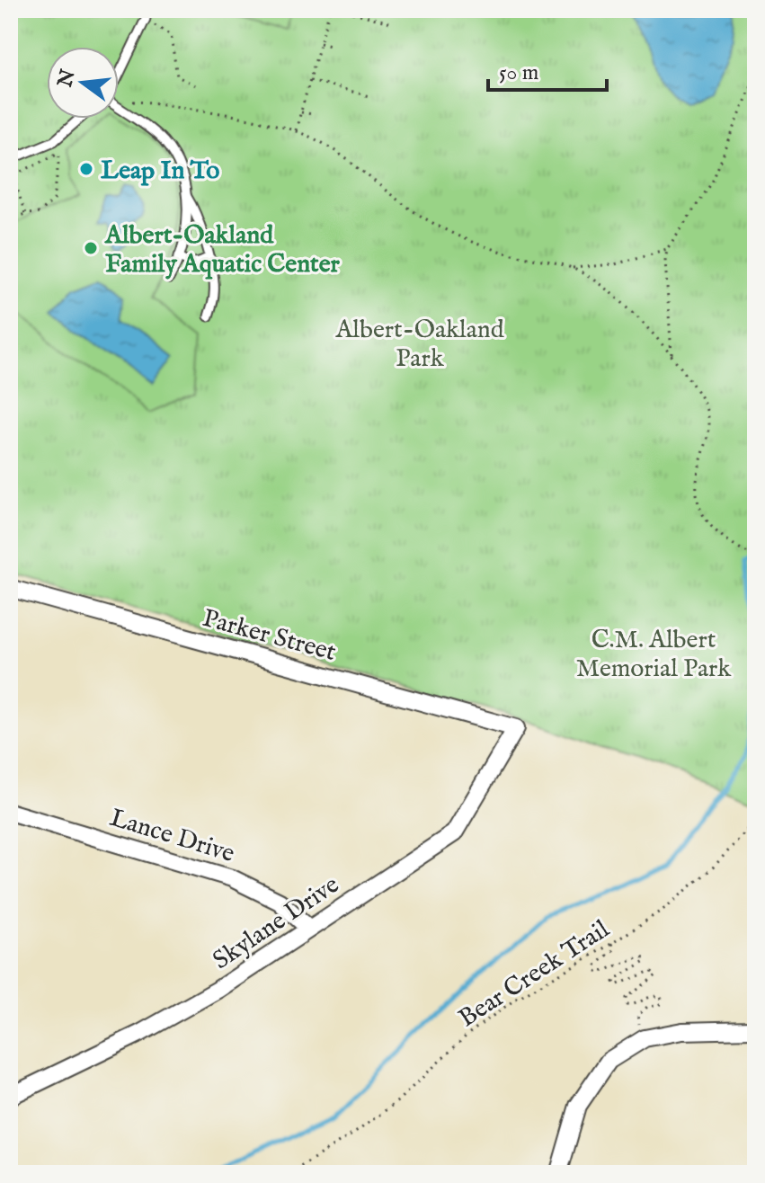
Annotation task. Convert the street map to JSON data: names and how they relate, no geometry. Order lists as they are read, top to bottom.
{
  "streets": {
    "street": ["Parker Street", "Lance Drive", "Skylane Drive"],
    "path": ["Bear Creek Trail"]
  },
  "crossings": [
    ["Parker Street", "Skylane Drive"],
    ["Lance Drive", "Skylane Drive"]
  ],
  "parks": ["Albert-Oakland Park", "C.M. Albert Memorial Park"],
  "places": ["Leap In To", "Albert-Oakland Family Aquatic Center"],
  "scale_bar": "50 m",
  "north": "left"
}
